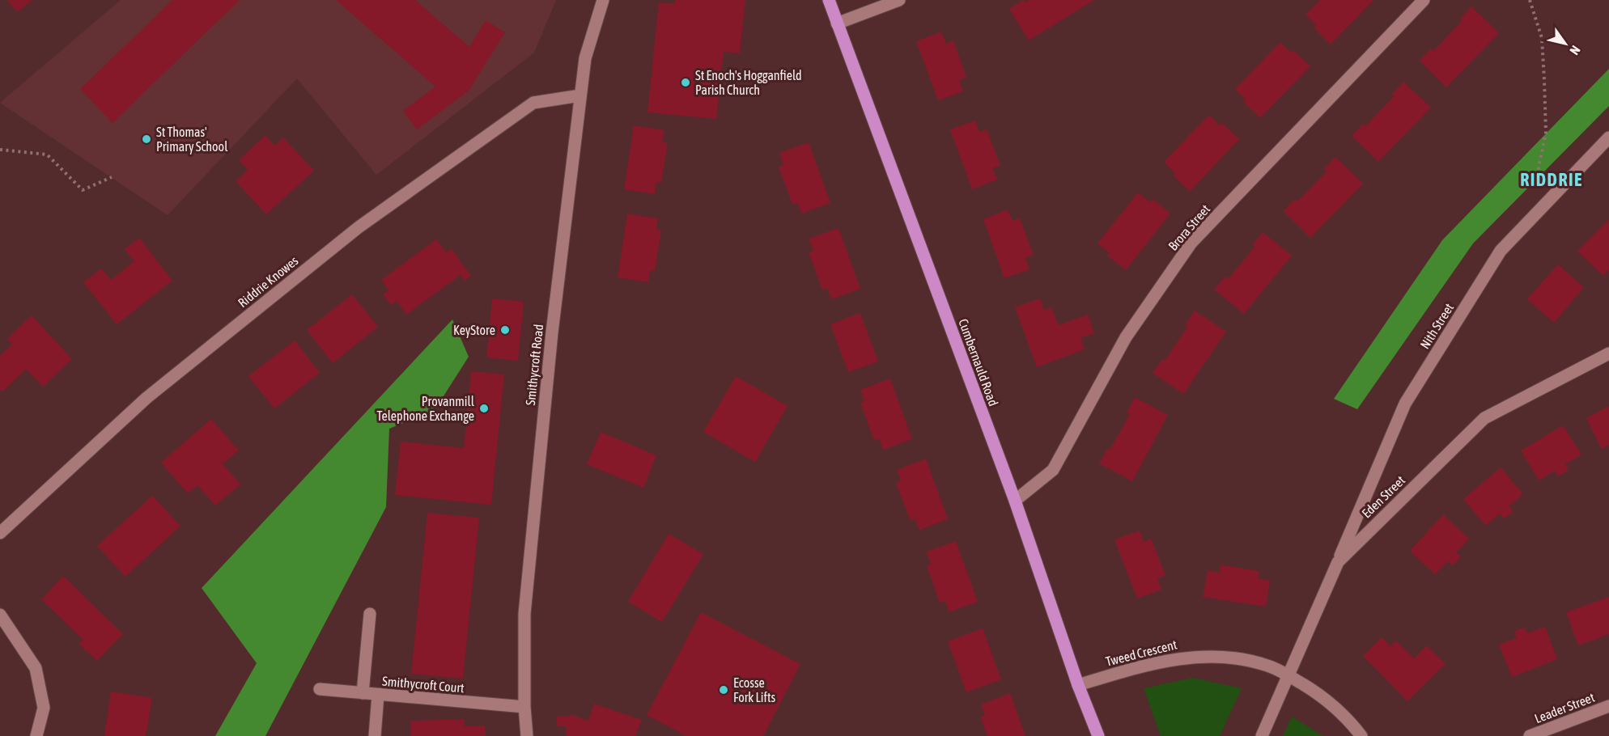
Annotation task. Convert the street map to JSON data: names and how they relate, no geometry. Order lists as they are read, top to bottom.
{
  "streets": {
    "main road": ["Cumbernauld Road"],
    "street": [
      "Brora Street",
      "Riddrie Knowes",
      "Nith Street",
      "Smithycroft Road",
      "Eden Street",
      "Tweed Crescent",
      "Smithycroft Court",
      "Leader Street"
    ]
  },
  "crossings": [
    ["Brora Street", "Cumbernauld Road"],
    ["Riddrie Knowes", "Smithycroft Road"],
    ["Nith Street", "Eden Street"],
    ["Cumbernauld Road", "Tweed Crescent"],
    ["Smithycroft Road", "Smithycroft Court"],
    ["Eden Street", "Tweed Crescent"]
  ],
  "districts": ["RIDDRIE"],
  "places": [
    "St Enoch's Hogganfield Parish Church",
    "St Thomas' Primary School",
    "KeyStore",
    "Provanmill Telephone Exchange",
    "Ecosse Fork Lifts"
  ],
  "north": "bottom right"
}
